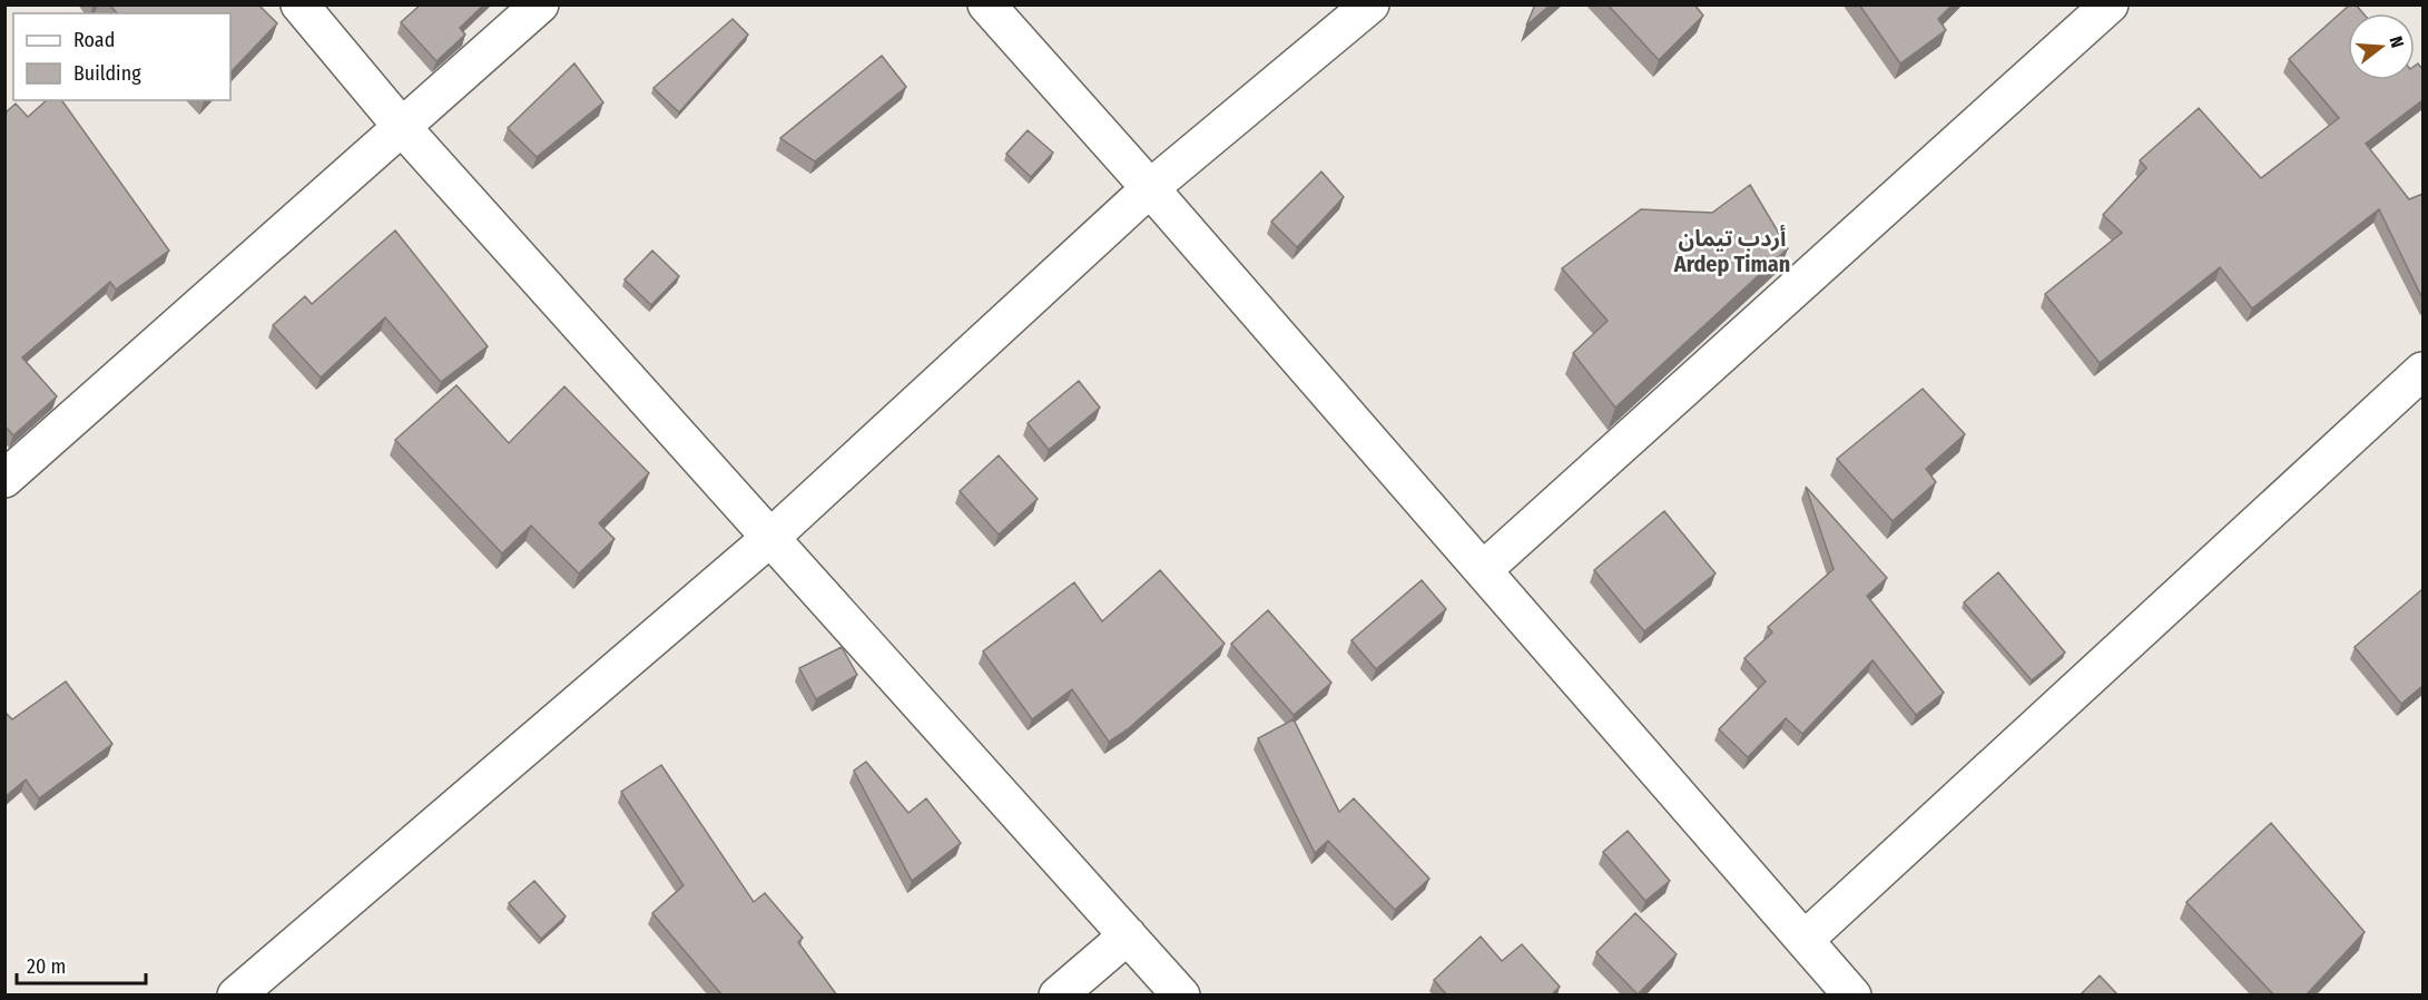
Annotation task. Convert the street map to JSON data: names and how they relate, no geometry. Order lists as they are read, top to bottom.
{
  "districts": ["أردب تيمان Ardep Timan"],
  "legend": ["Road", "Building"],
  "scale_bar": "20 m",
  "north": "right"
}
